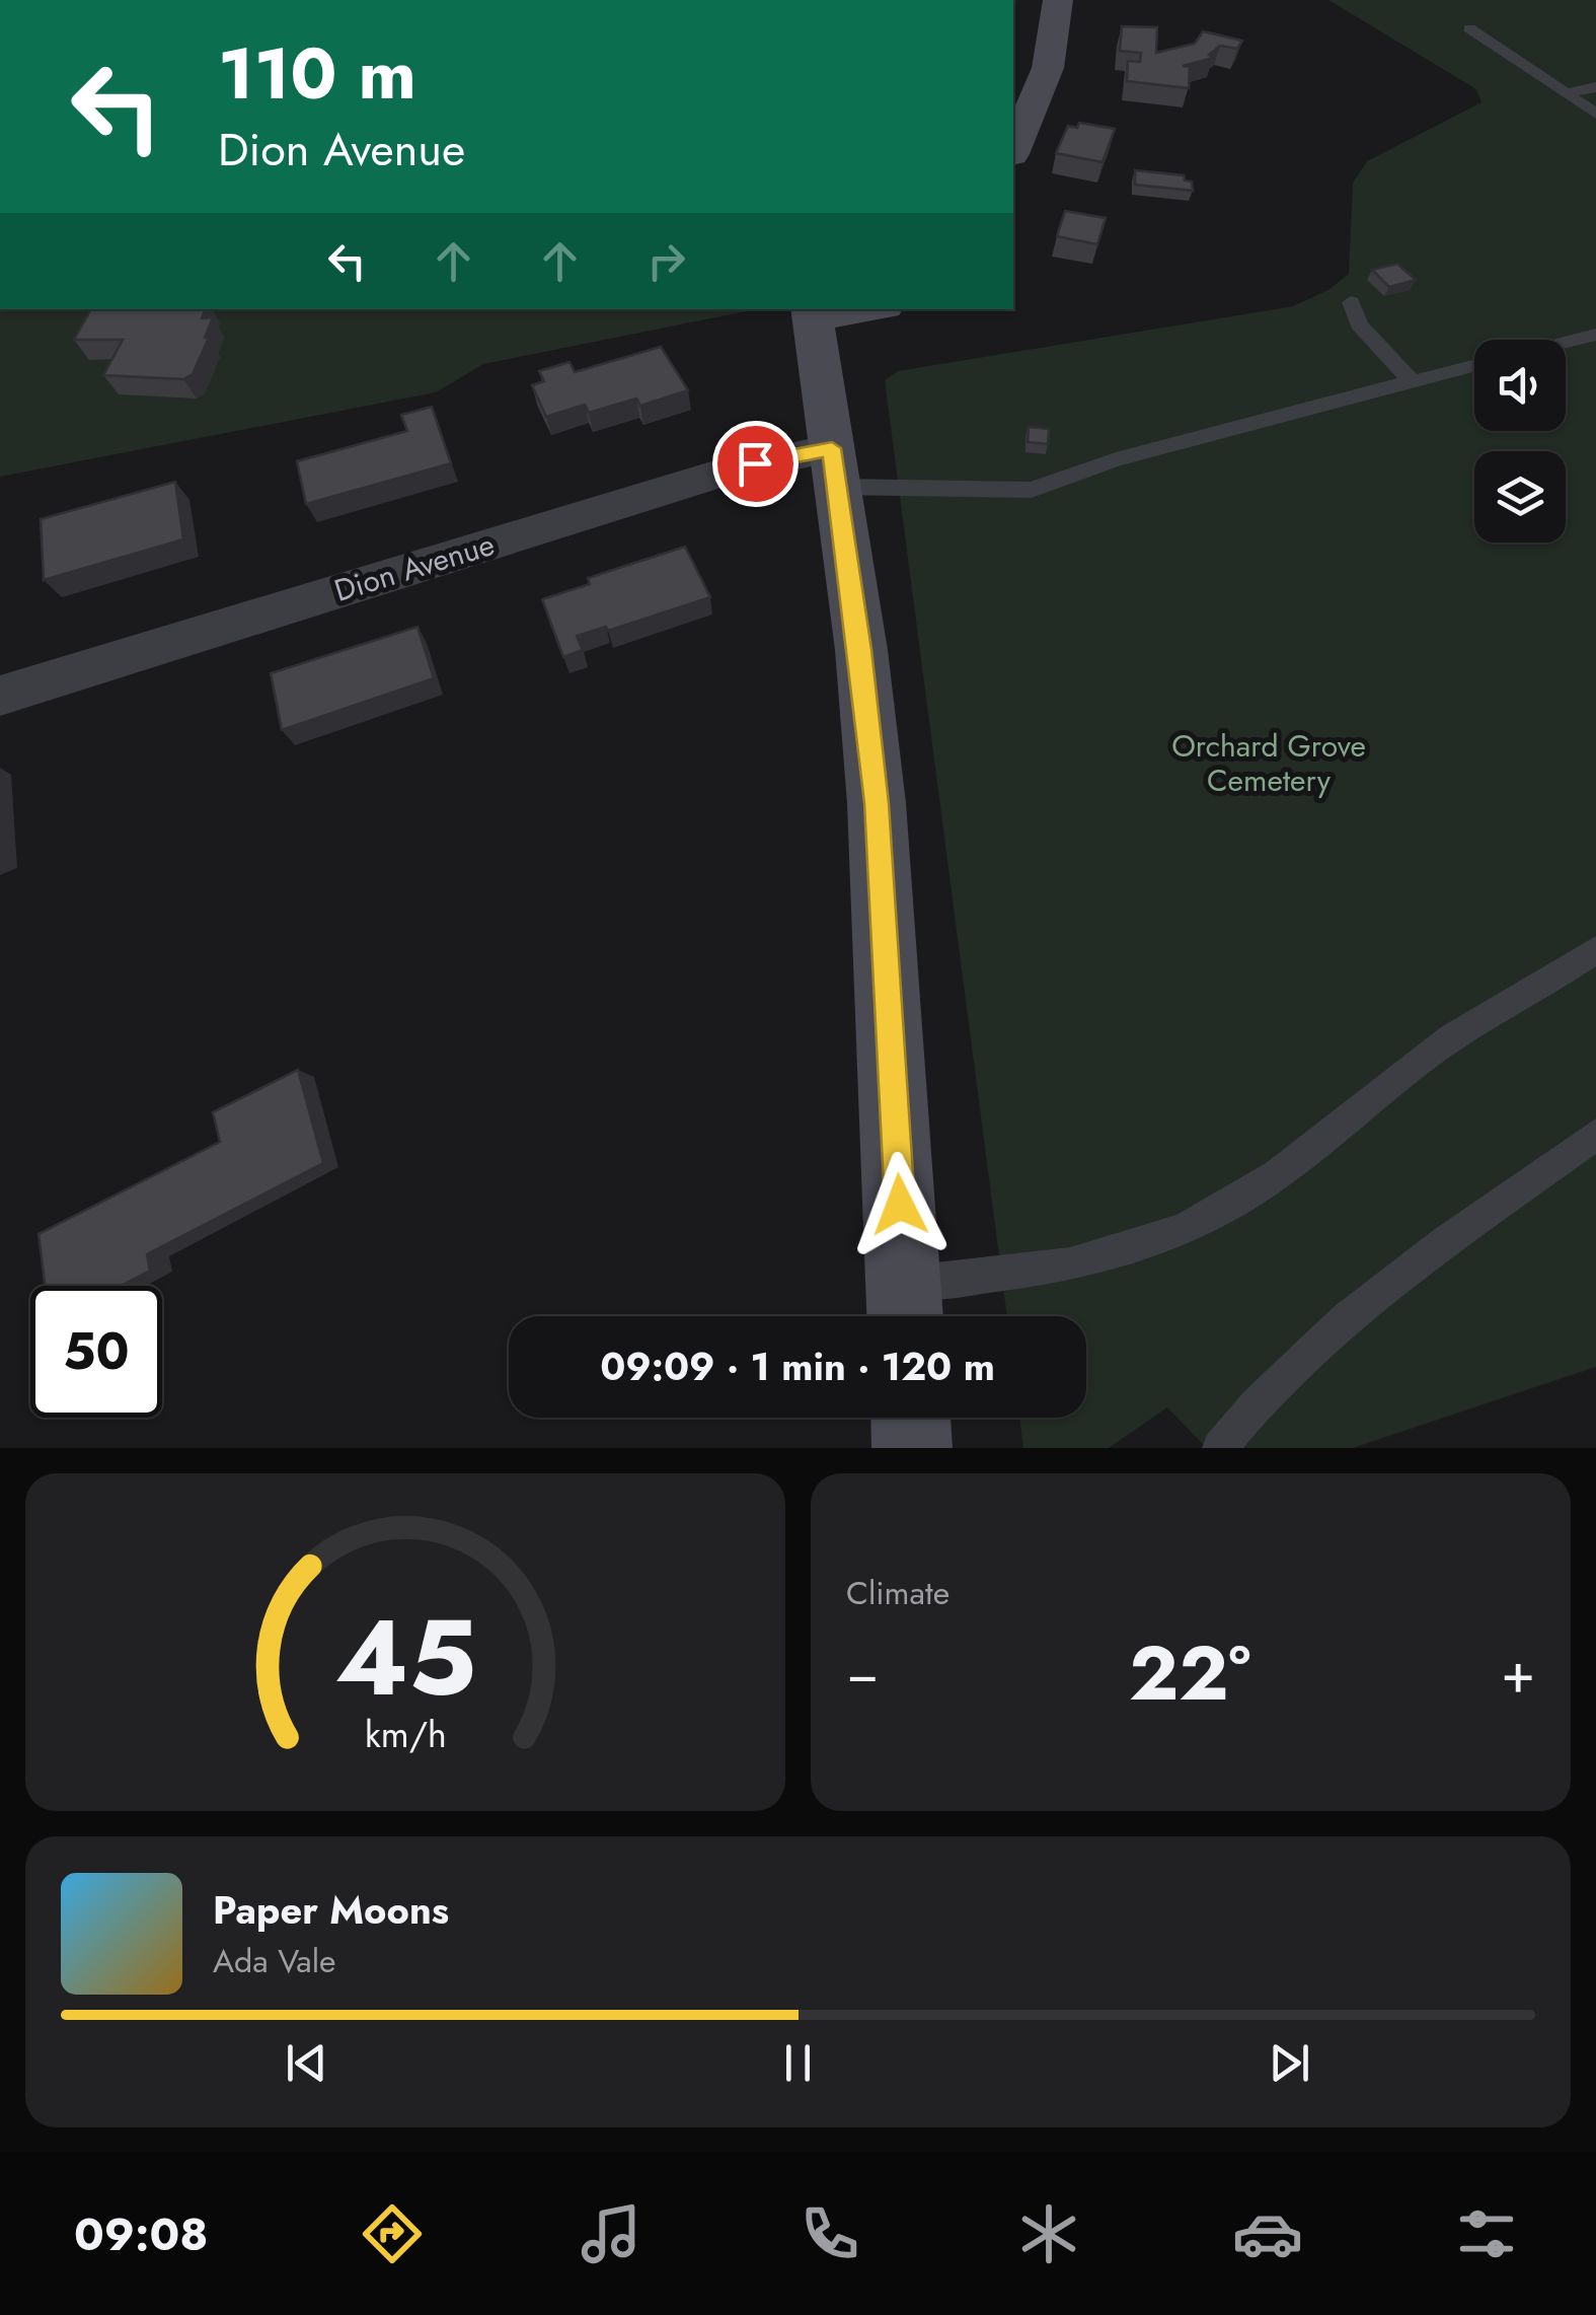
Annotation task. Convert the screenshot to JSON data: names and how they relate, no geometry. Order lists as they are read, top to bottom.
{
  "streets": {
    "street": ["Dion Avenue"]
  },
  "parks": ["Orchard Grove Cemetery"],
  "page": {
    "turn": ["110 m", "Dion Avenue"],
    "limit": "50",
    "trip": "09:09 · 1 min · 120 m",
    "tile": "Climate",
    "heat": ["−", "22°", "+"],
    "song": ["Paper Moons", "Ada Vale"],
    "tabs": "09:08",
    "gauge": ["45", "km/h"]
  }
}
